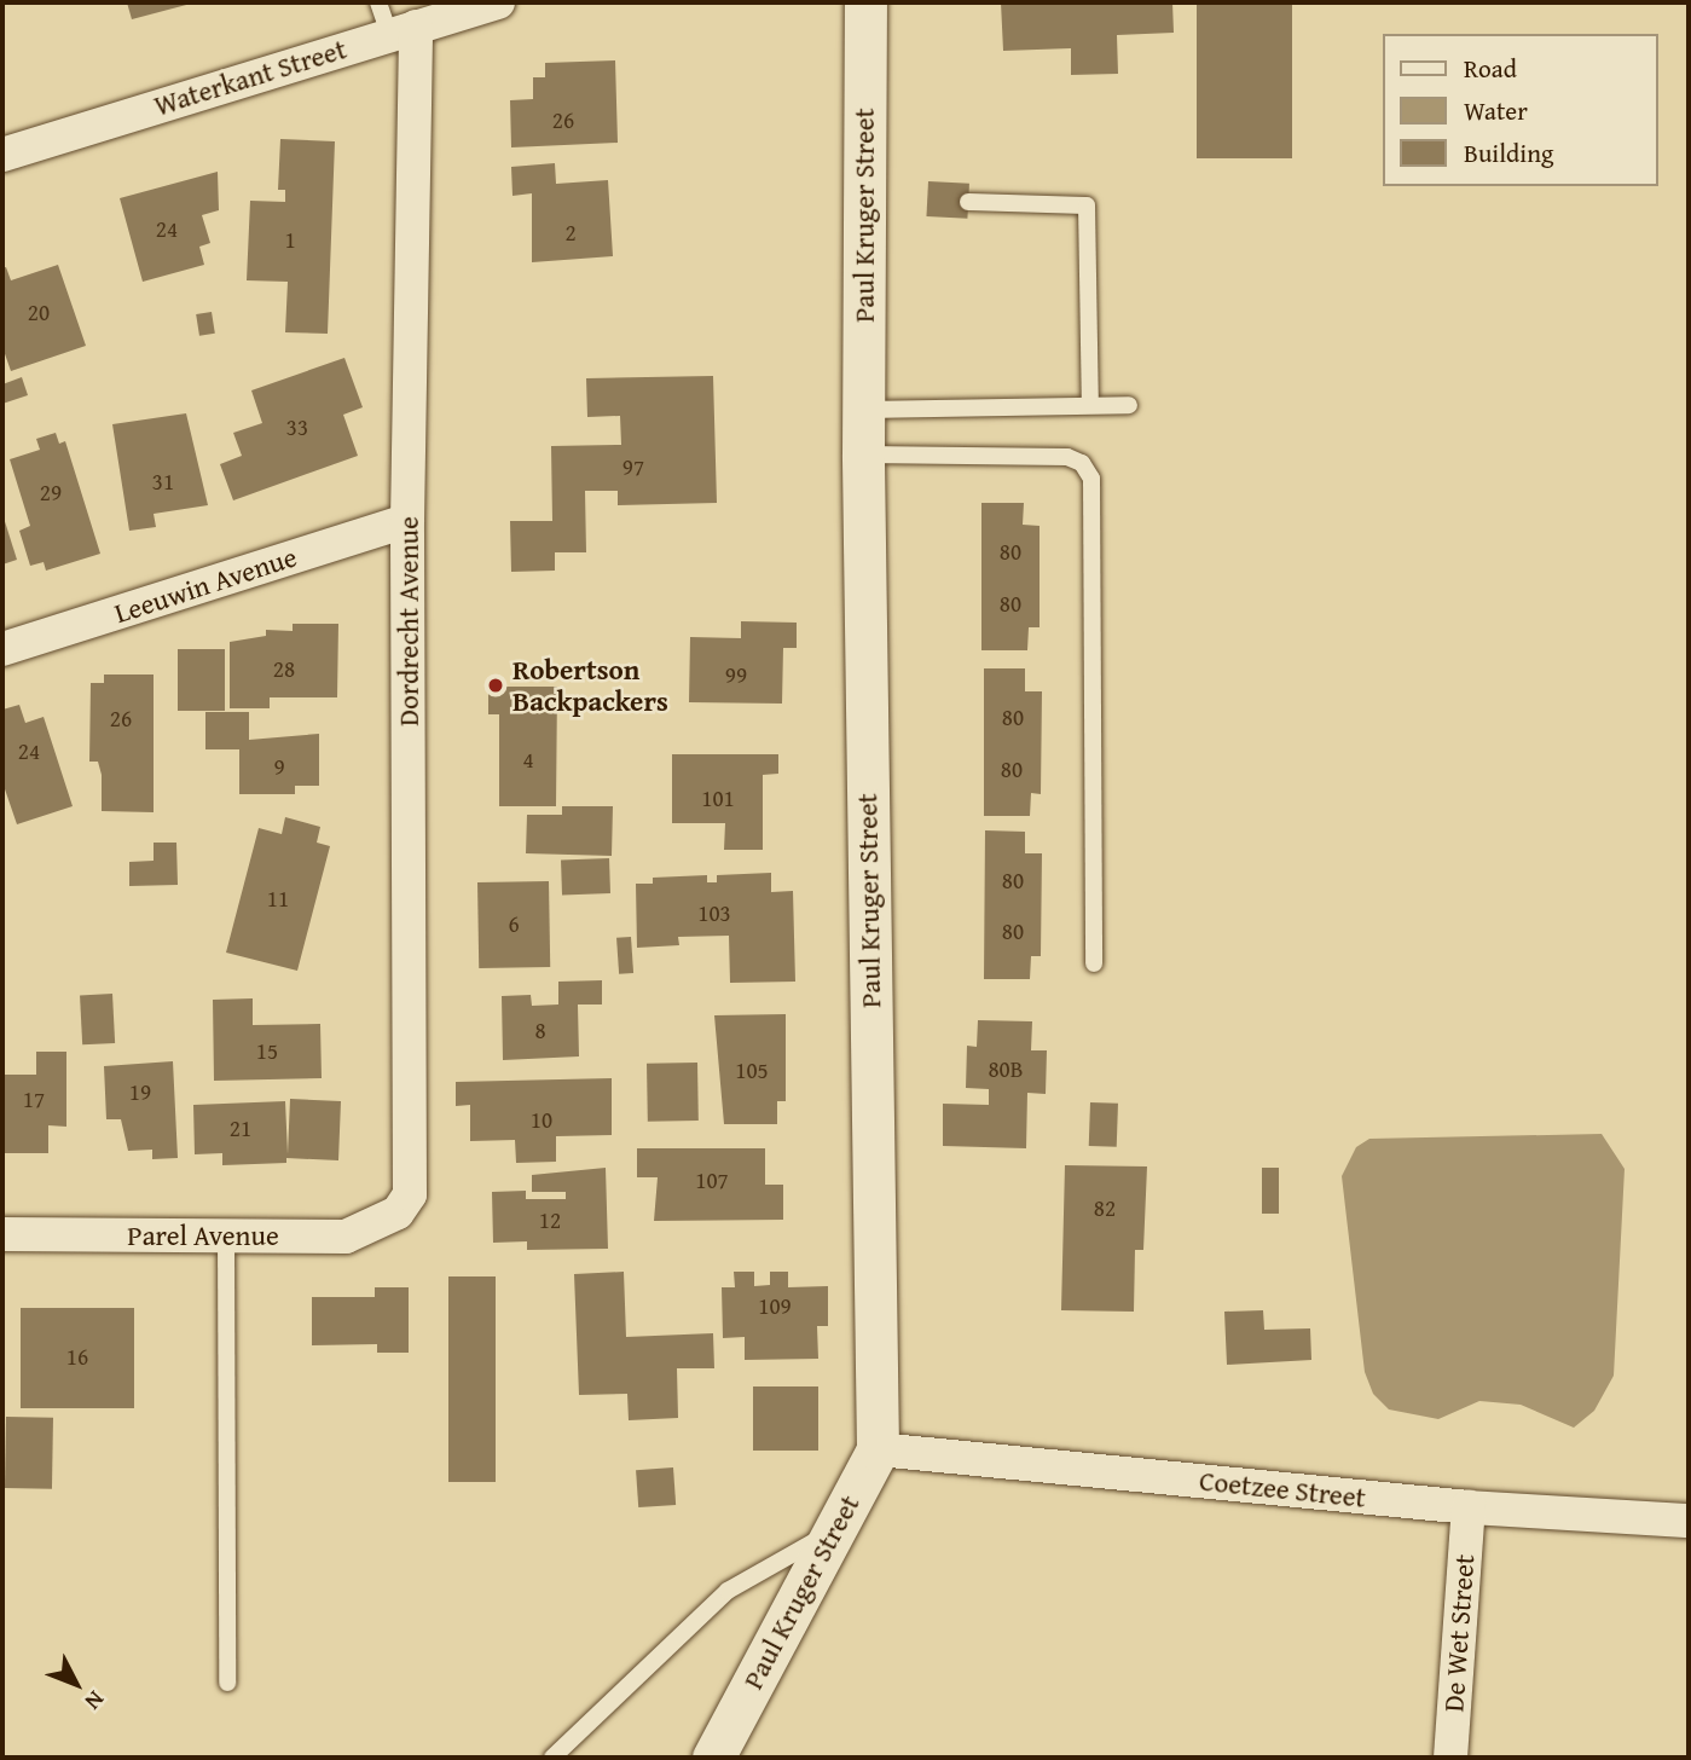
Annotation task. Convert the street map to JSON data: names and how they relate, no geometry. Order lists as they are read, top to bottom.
{
  "streets": {
    "street": [
      "Waterkant Street",
      "Paul Kruger Street",
      "Leeuwin Avenue",
      "Dordrecht Avenue",
      "Parel Avenue",
      "Coetzee Street",
      "De Wet Street"
    ]
  },
  "crossings": [
    ["Waterkant Street", "Dordrecht Avenue"],
    ["Paul Kruger Street", "Coetzee Street"],
    ["Leeuwin Avenue", "Dordrecht Avenue"],
    ["Dordrecht Avenue", "Parel Avenue"],
    ["Coetzee Street", "De Wet Street"]
  ],
  "places": ["Robertson Backpackers"],
  "house_numbers": [
    "26",
    "24",
    "2",
    "1",
    "20",
    "33",
    "97",
    "31",
    "29",
    "80",
    "80",
    "28",
    "99",
    "80",
    "26",
    "24",
    "4",
    "9",
    "80",
    "101",
    "80",
    "11",
    "103",
    "6",
    "80",
    "8",
    "15",
    "80B",
    "105",
    "19",
    "17",
    "10",
    "21",
    "107",
    "82",
    "12",
    "109",
    "16"
  ],
  "legend": ["Road", "Water", "Building"],
  "north": "bottom right"
}
